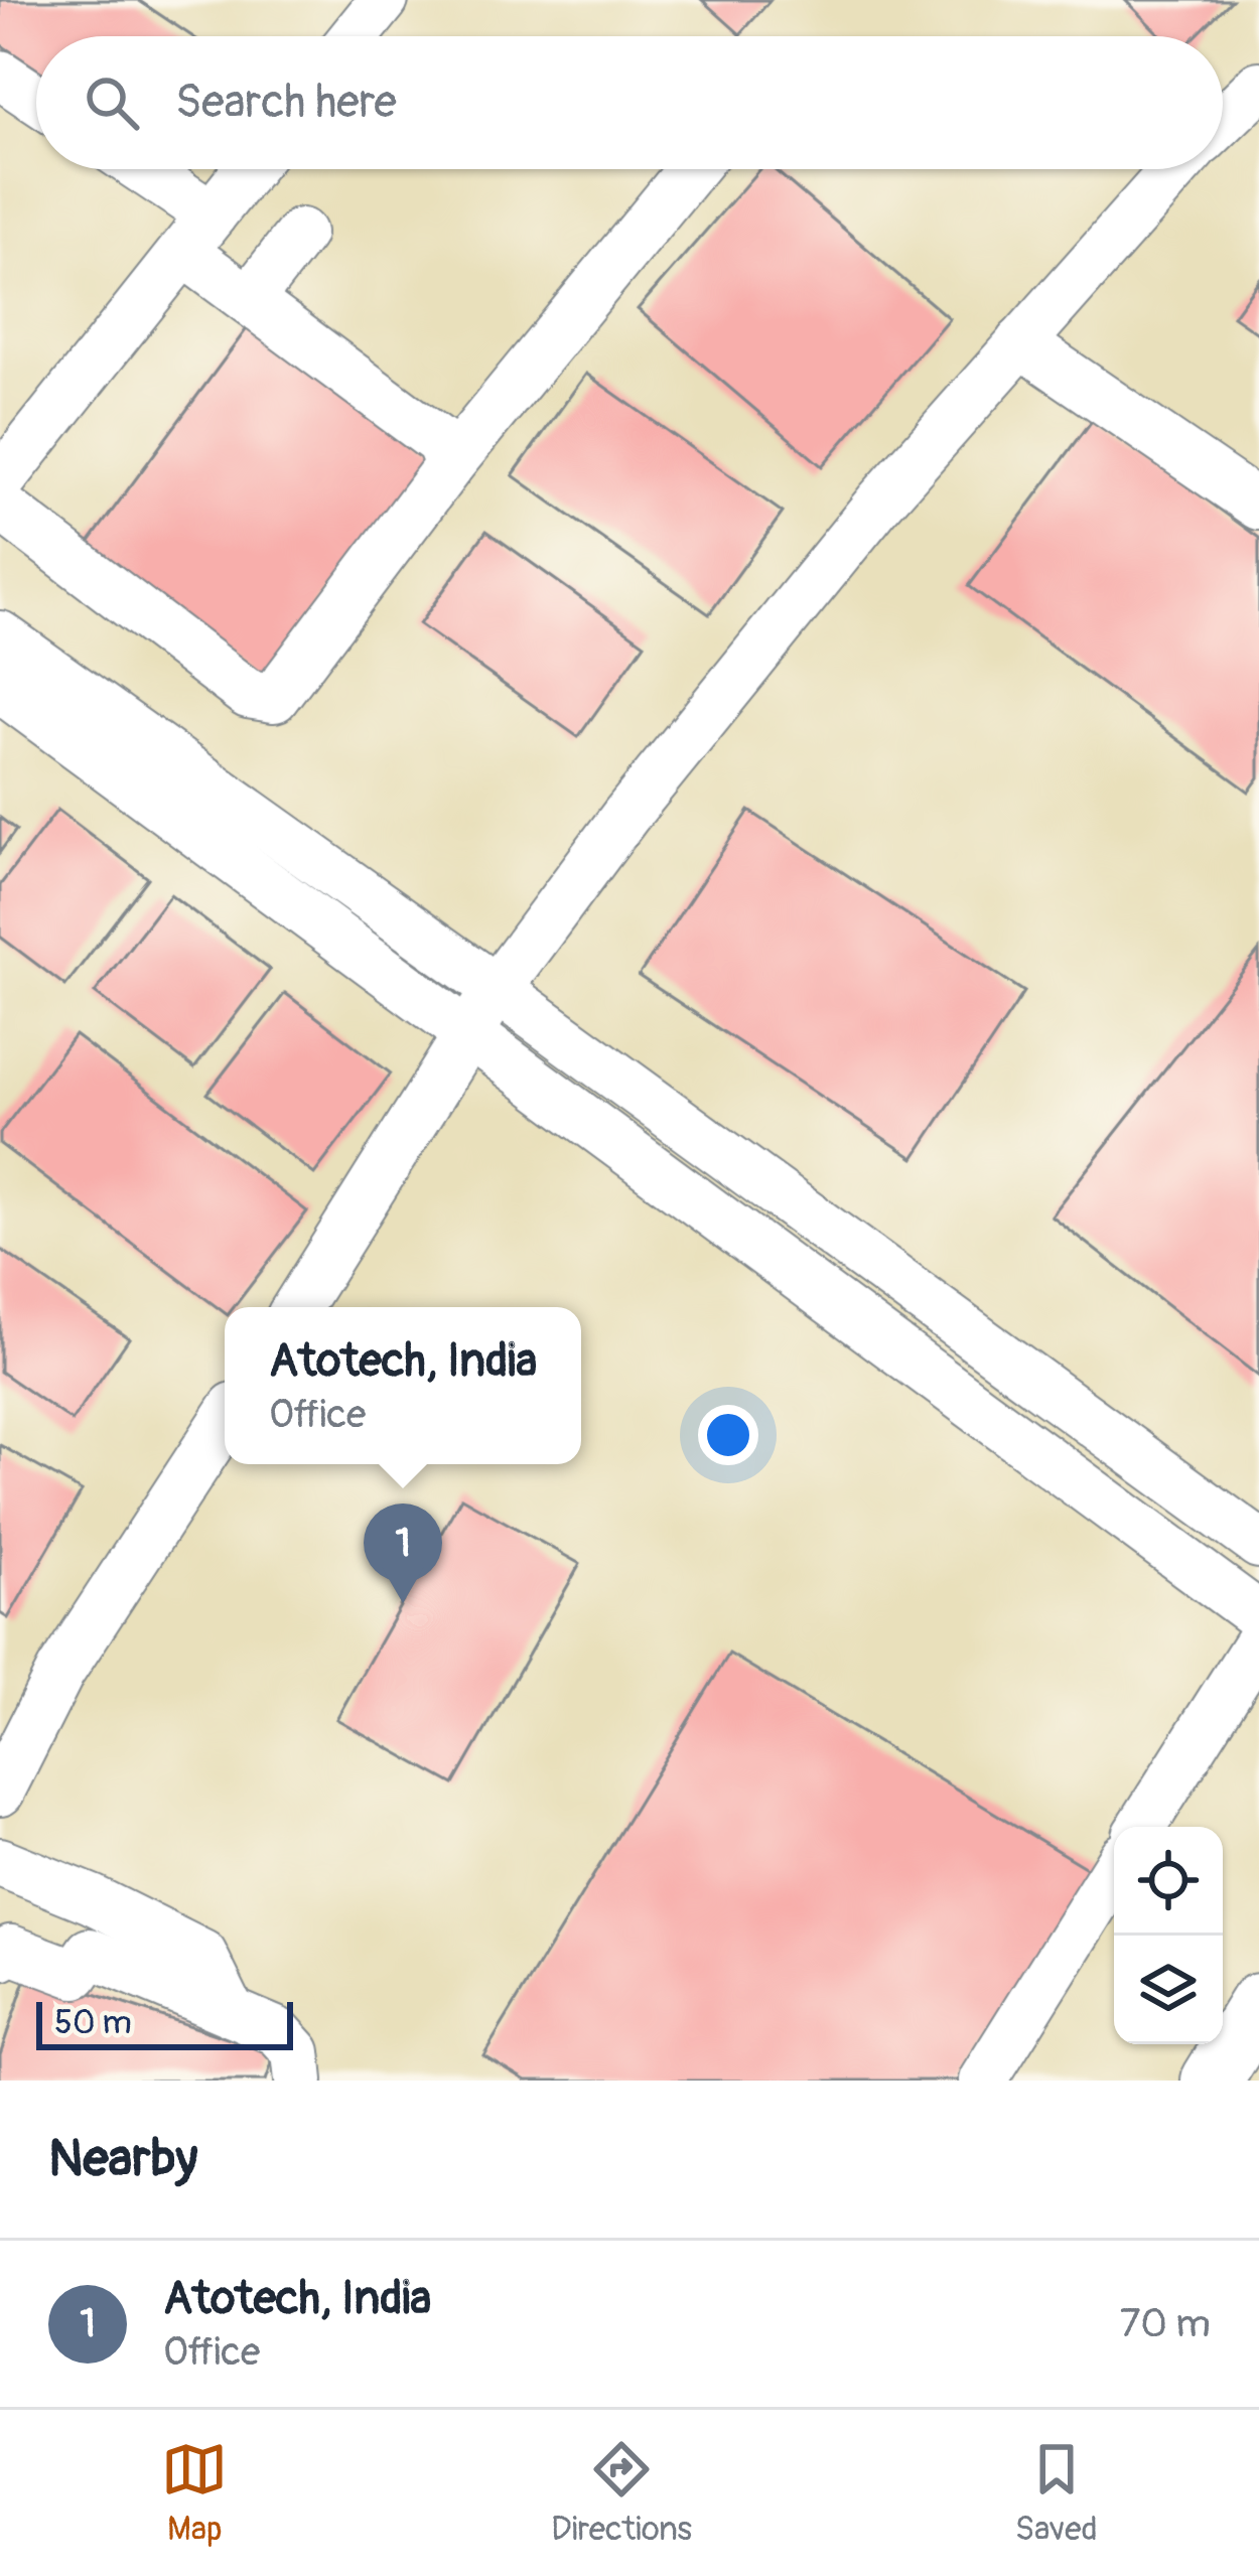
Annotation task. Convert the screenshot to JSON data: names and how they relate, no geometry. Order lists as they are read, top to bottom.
{
  "scale_bar": "50 m",
  "page": {
    "search": "Search here",
    "popup": ["Atotech, India", "Office"],
    "pins": "1",
    "scale": "50 m",
    "heading": "Nearby",
    "list": [
      {
        "mark": "1",
        "name": "Atotech, India",
        "note": "Office",
        "value": "70 m"
      }
    ],
    "nav": ["Map", "Directions", "Saved"]
  }
}
